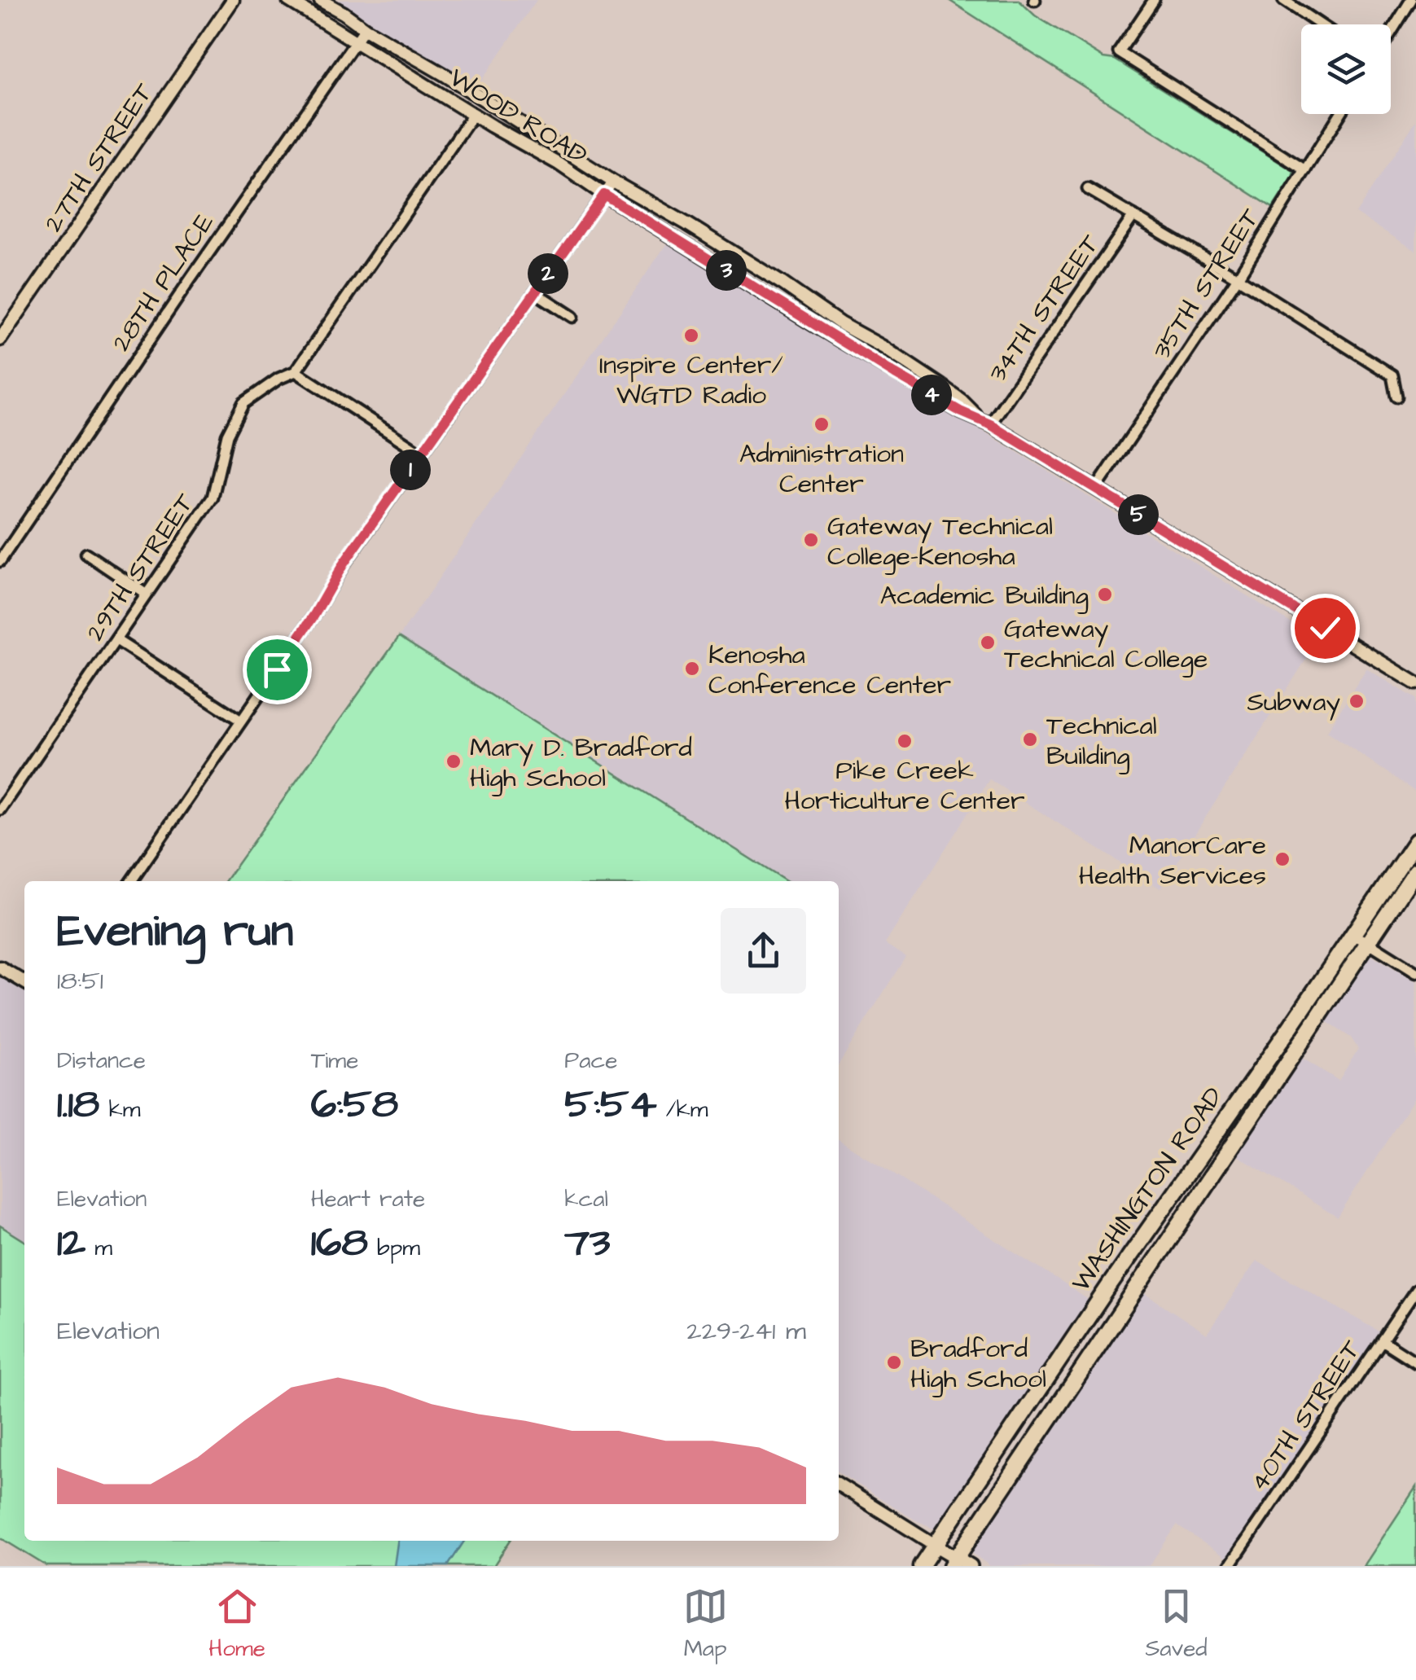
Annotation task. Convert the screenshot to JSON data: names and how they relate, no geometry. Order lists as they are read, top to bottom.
{
  "streets": {
    "main road": ["WASHINGTON ROAD"],
    "street": [
      "WOOD ROAD",
      "27TH STREET",
      "28TH PLACE",
      "35TH STREET",
      "34TH STREET",
      "29TH STREET",
      "40TH STREET"
    ]
  },
  "crossings": [
    ["WOOD ROAD", "28TH PLACE"],
    ["WOOD ROAD", "35TH STREET"],
    ["WOOD ROAD", "34TH STREET"],
    ["WOOD ROAD", "29TH STREET"]
  ],
  "places": [
    "Inspire Center/ WGTD Radio",
    "Administration Center",
    "Gateway Technical College-Kenosha",
    "Academic Building",
    "Gateway Technical College",
    "Kenosha Conference Center",
    "Subway",
    "Technical Building",
    "Pike Creek Horticulture Center",
    "Mary D. Bradford High School",
    "ManorCare Health Services",
    "Bradford High School"
  ],
  "page": {
    "pins": [
      "3",
      "2",
      "4",
      "1",
      "5"
    ],
    "heading": ["Evening run", "18:51"],
    "stats": [
      ["Distance", "1.18 km"],
      ["Time", "6:58"],
      ["Pace", "5:54 /km"],
      ["Elevation", "12 m"],
      ["Heart rate", "168 bpm"],
      ["kcal", "73"]
    ],
    "chart": ["Elevation", "229–241 m"],
    "tabs": ["Home", "Map", "Saved"]
  }
}
